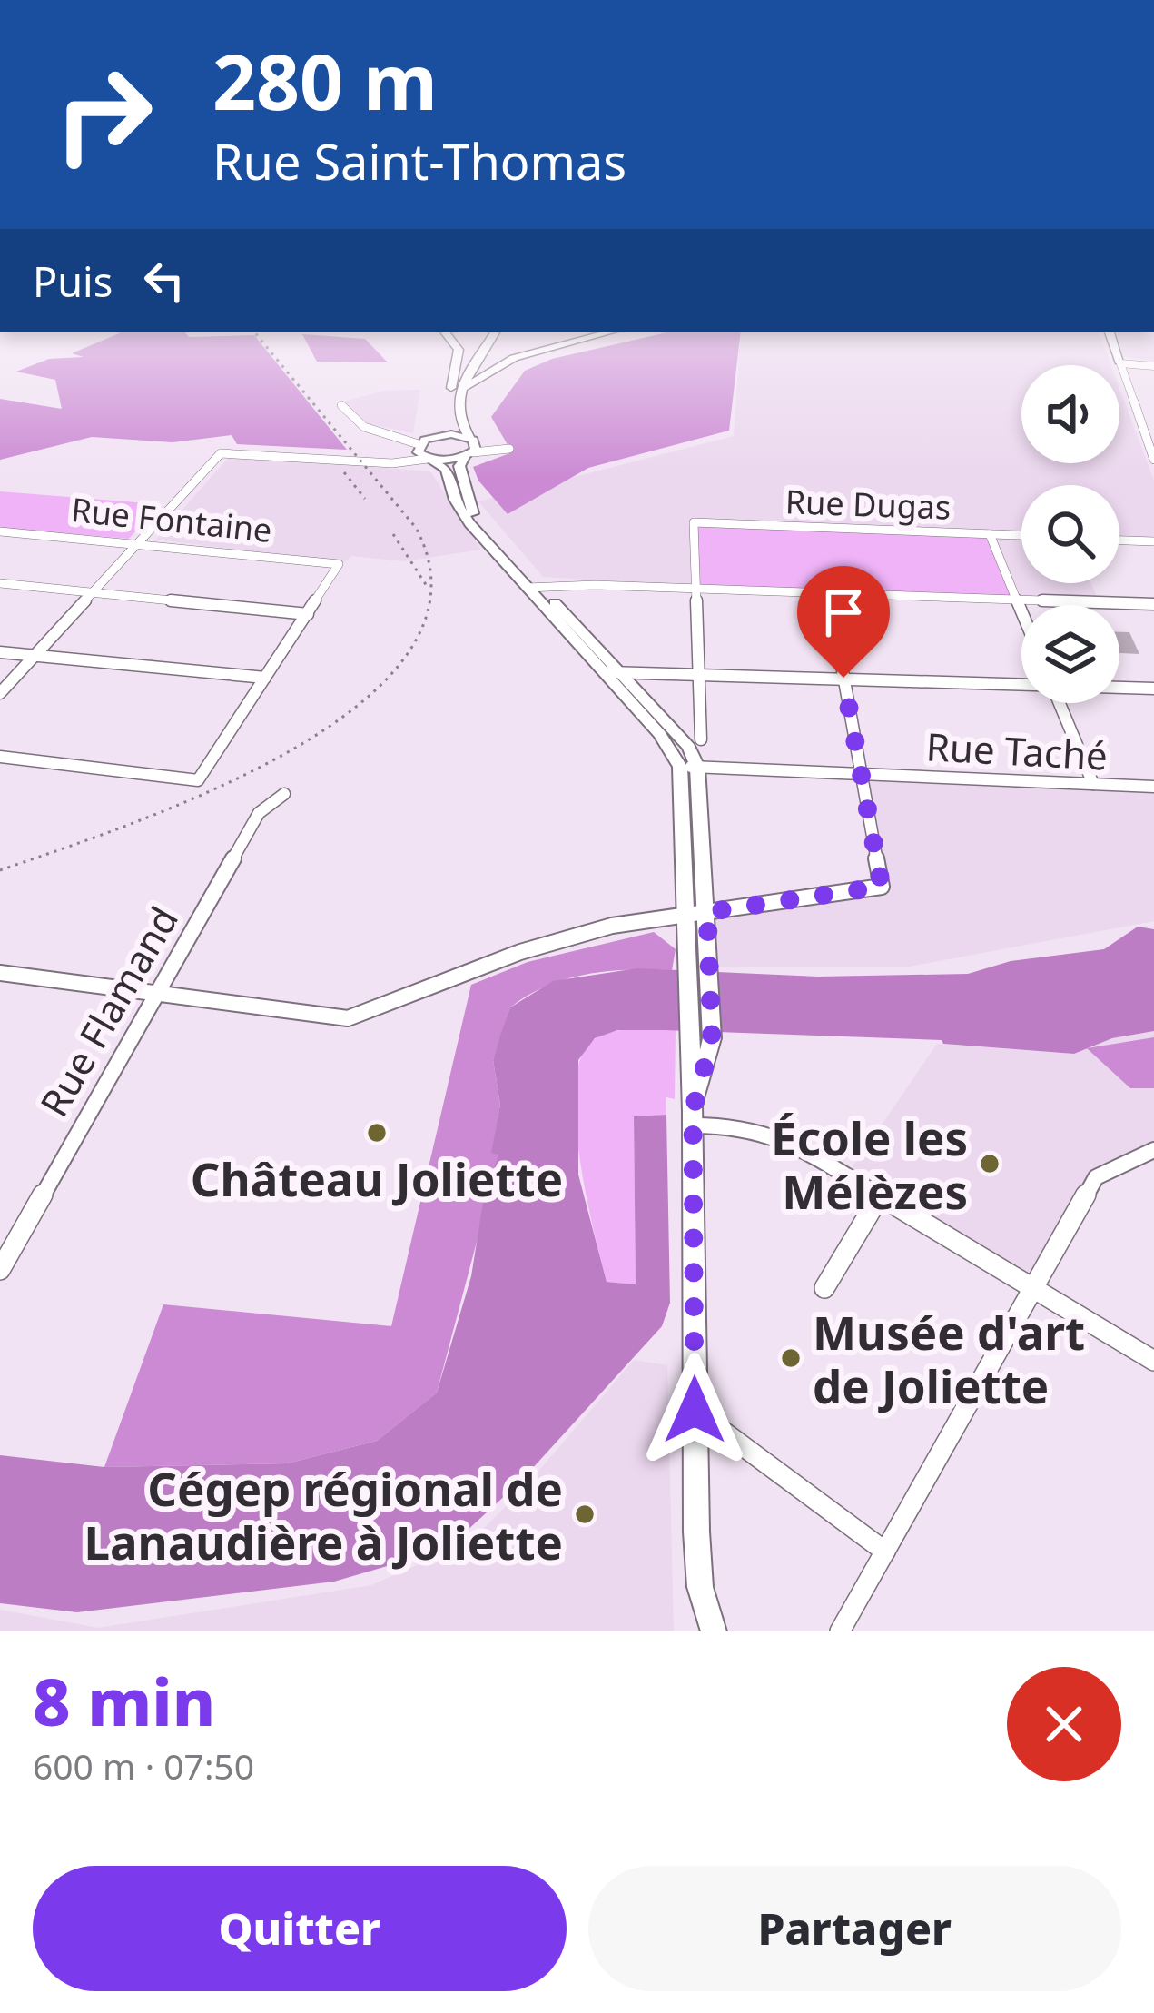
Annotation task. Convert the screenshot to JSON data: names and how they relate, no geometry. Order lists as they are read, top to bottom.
{
  "streets": {
    "street": [
      "Rue Dugas",
      "Rue Fontaine",
      "Rue Taché",
      "Rue Flamand"
    ]
  },
  "places": [
    "Château Joliette",
    "École les Mélèzes",
    "Musée d'art de Joliette",
    "Cégep régional de Lanaudière à Joliette"
  ],
  "page": {
    "turn": ["280 m", "Rue Saint-Thomas"],
    "then": "Puis",
    "heading": ["8 min", "600 m · 07:50"],
    "buttons": ["Quitter", "Partager"]
  }
}
